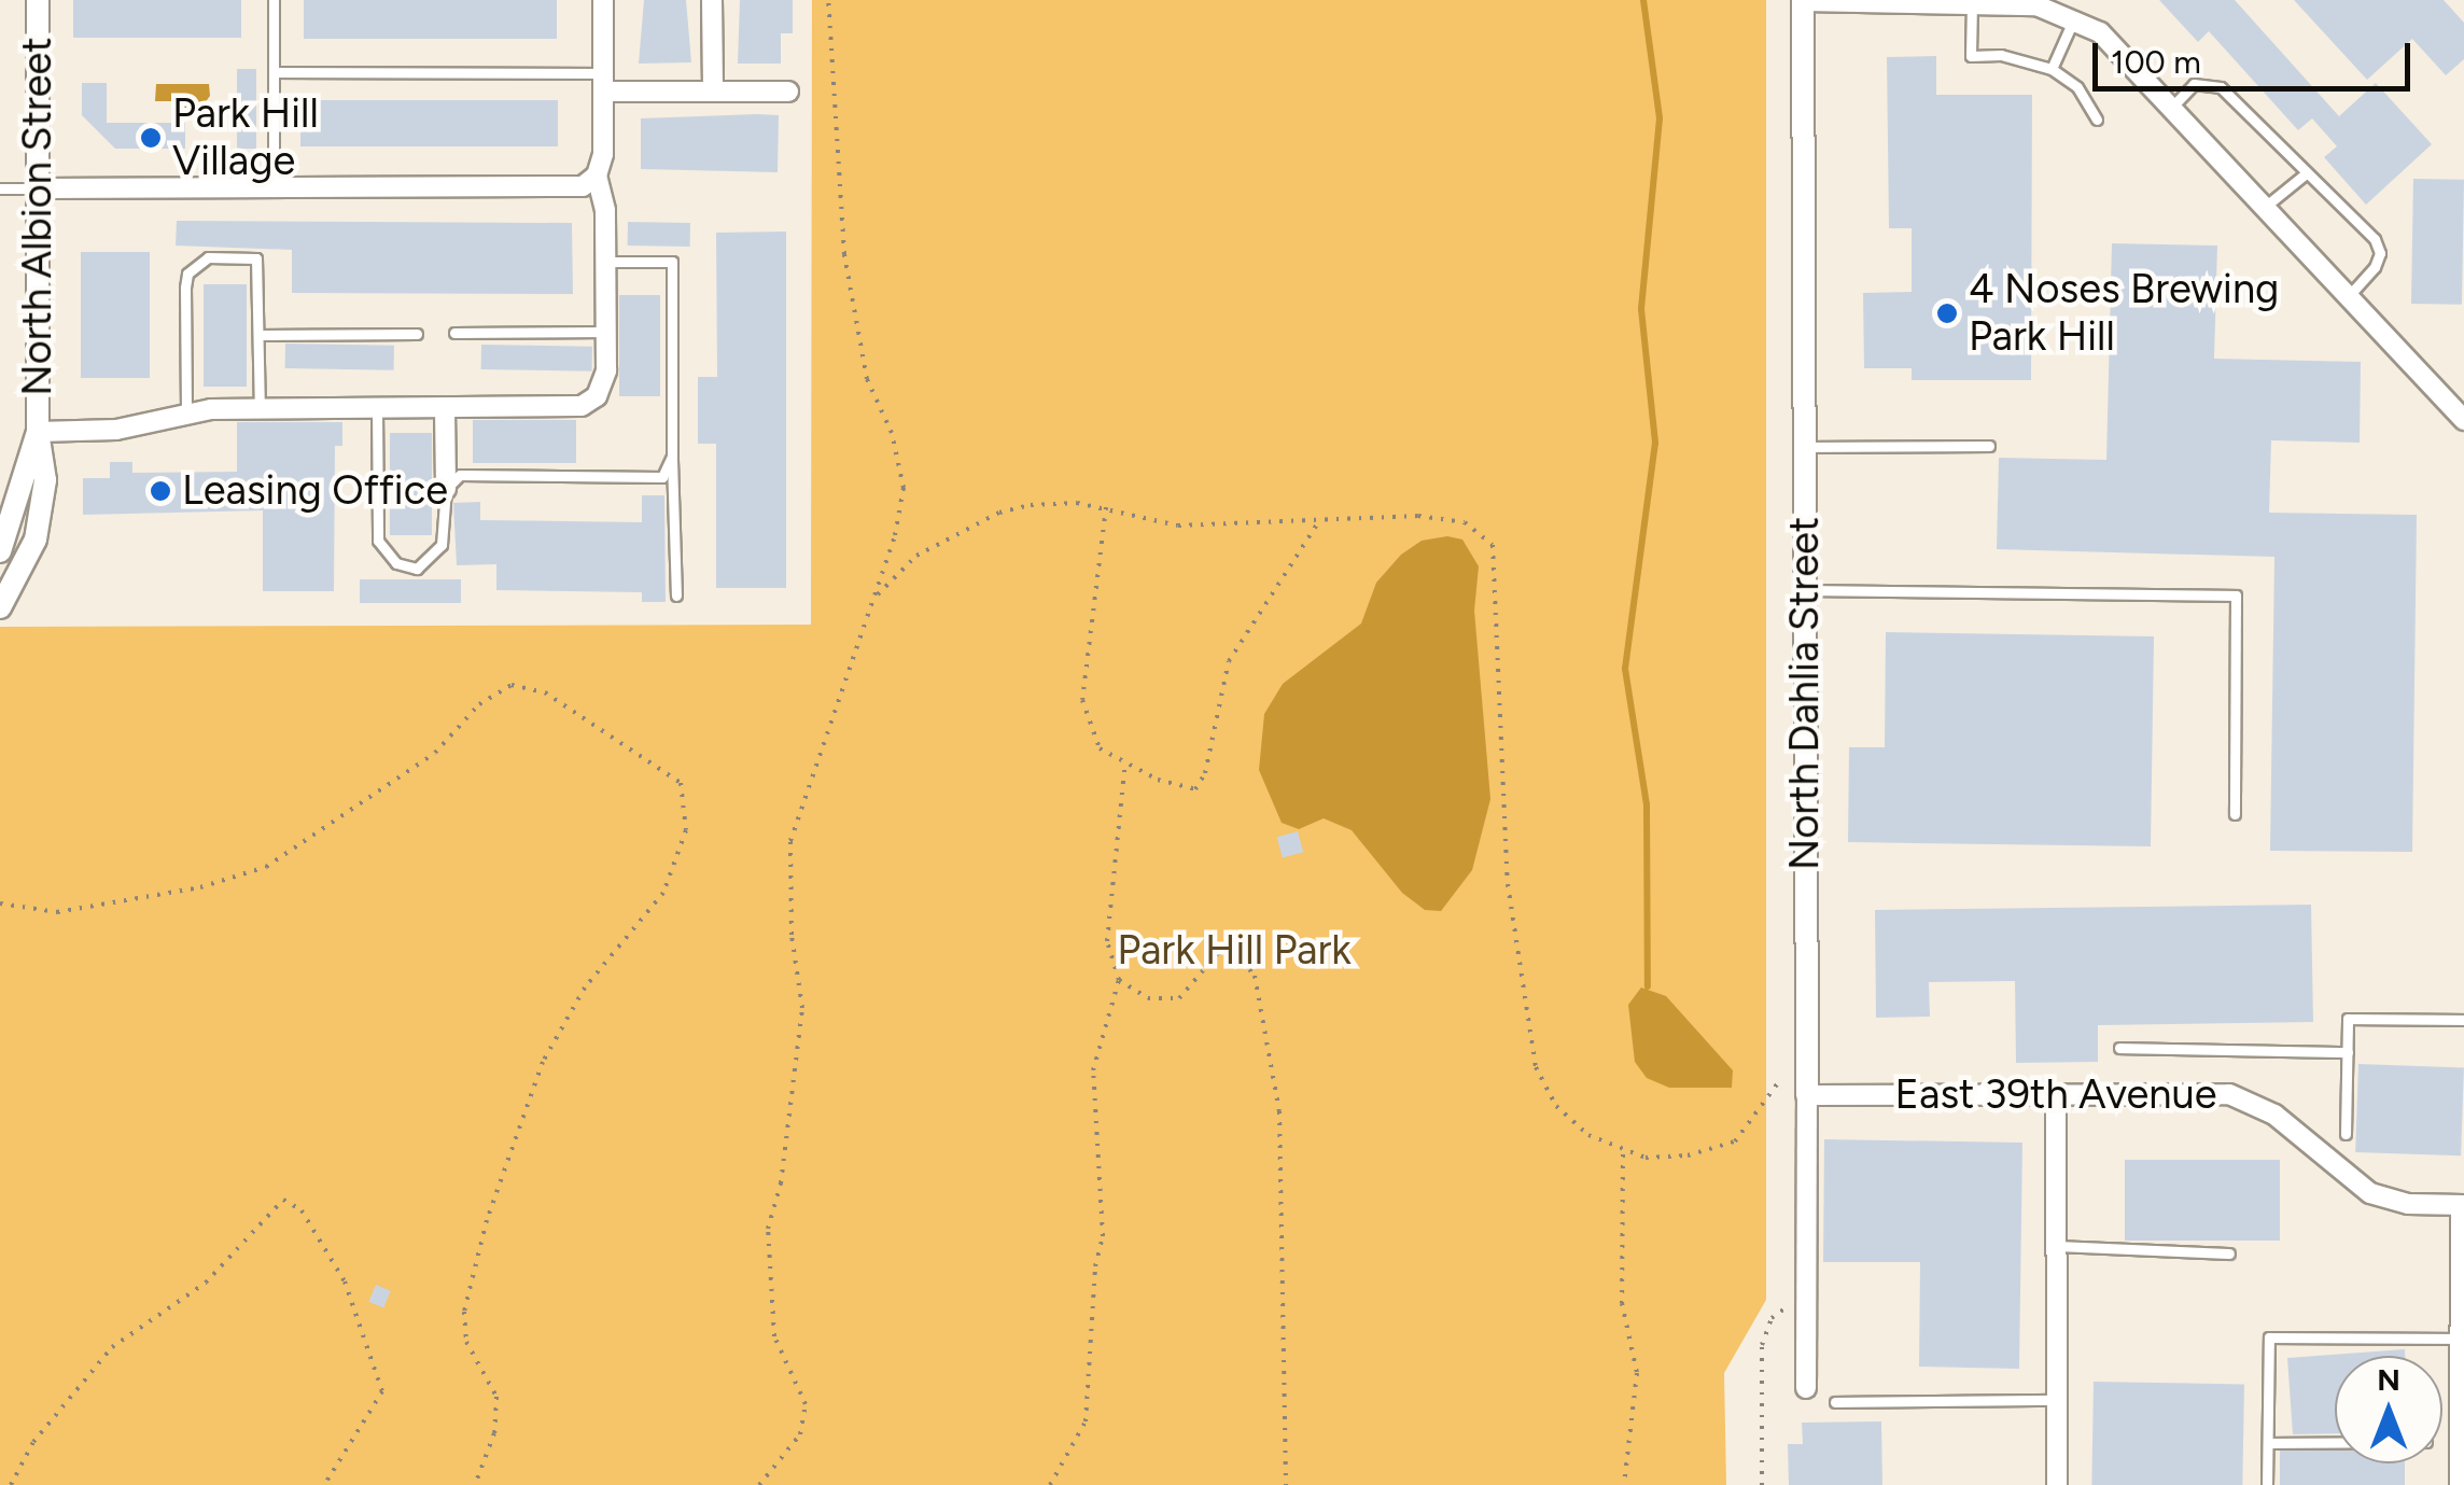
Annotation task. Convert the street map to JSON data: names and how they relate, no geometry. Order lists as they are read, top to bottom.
{
  "streets": {
    "street": ["North Albion Street", "North Dahlia Street", "East 39th Avenue"]
  },
  "crossings": [
    ["North Dahlia Street", "East 39th Avenue"]
  ],
  "parks": ["Park Hill Park"],
  "places": ["Park Hill Village", "4 Noses Brewing Park Hill", "Leasing Office"],
  "scale_bar": "100 m",
  "north": "top"
}
